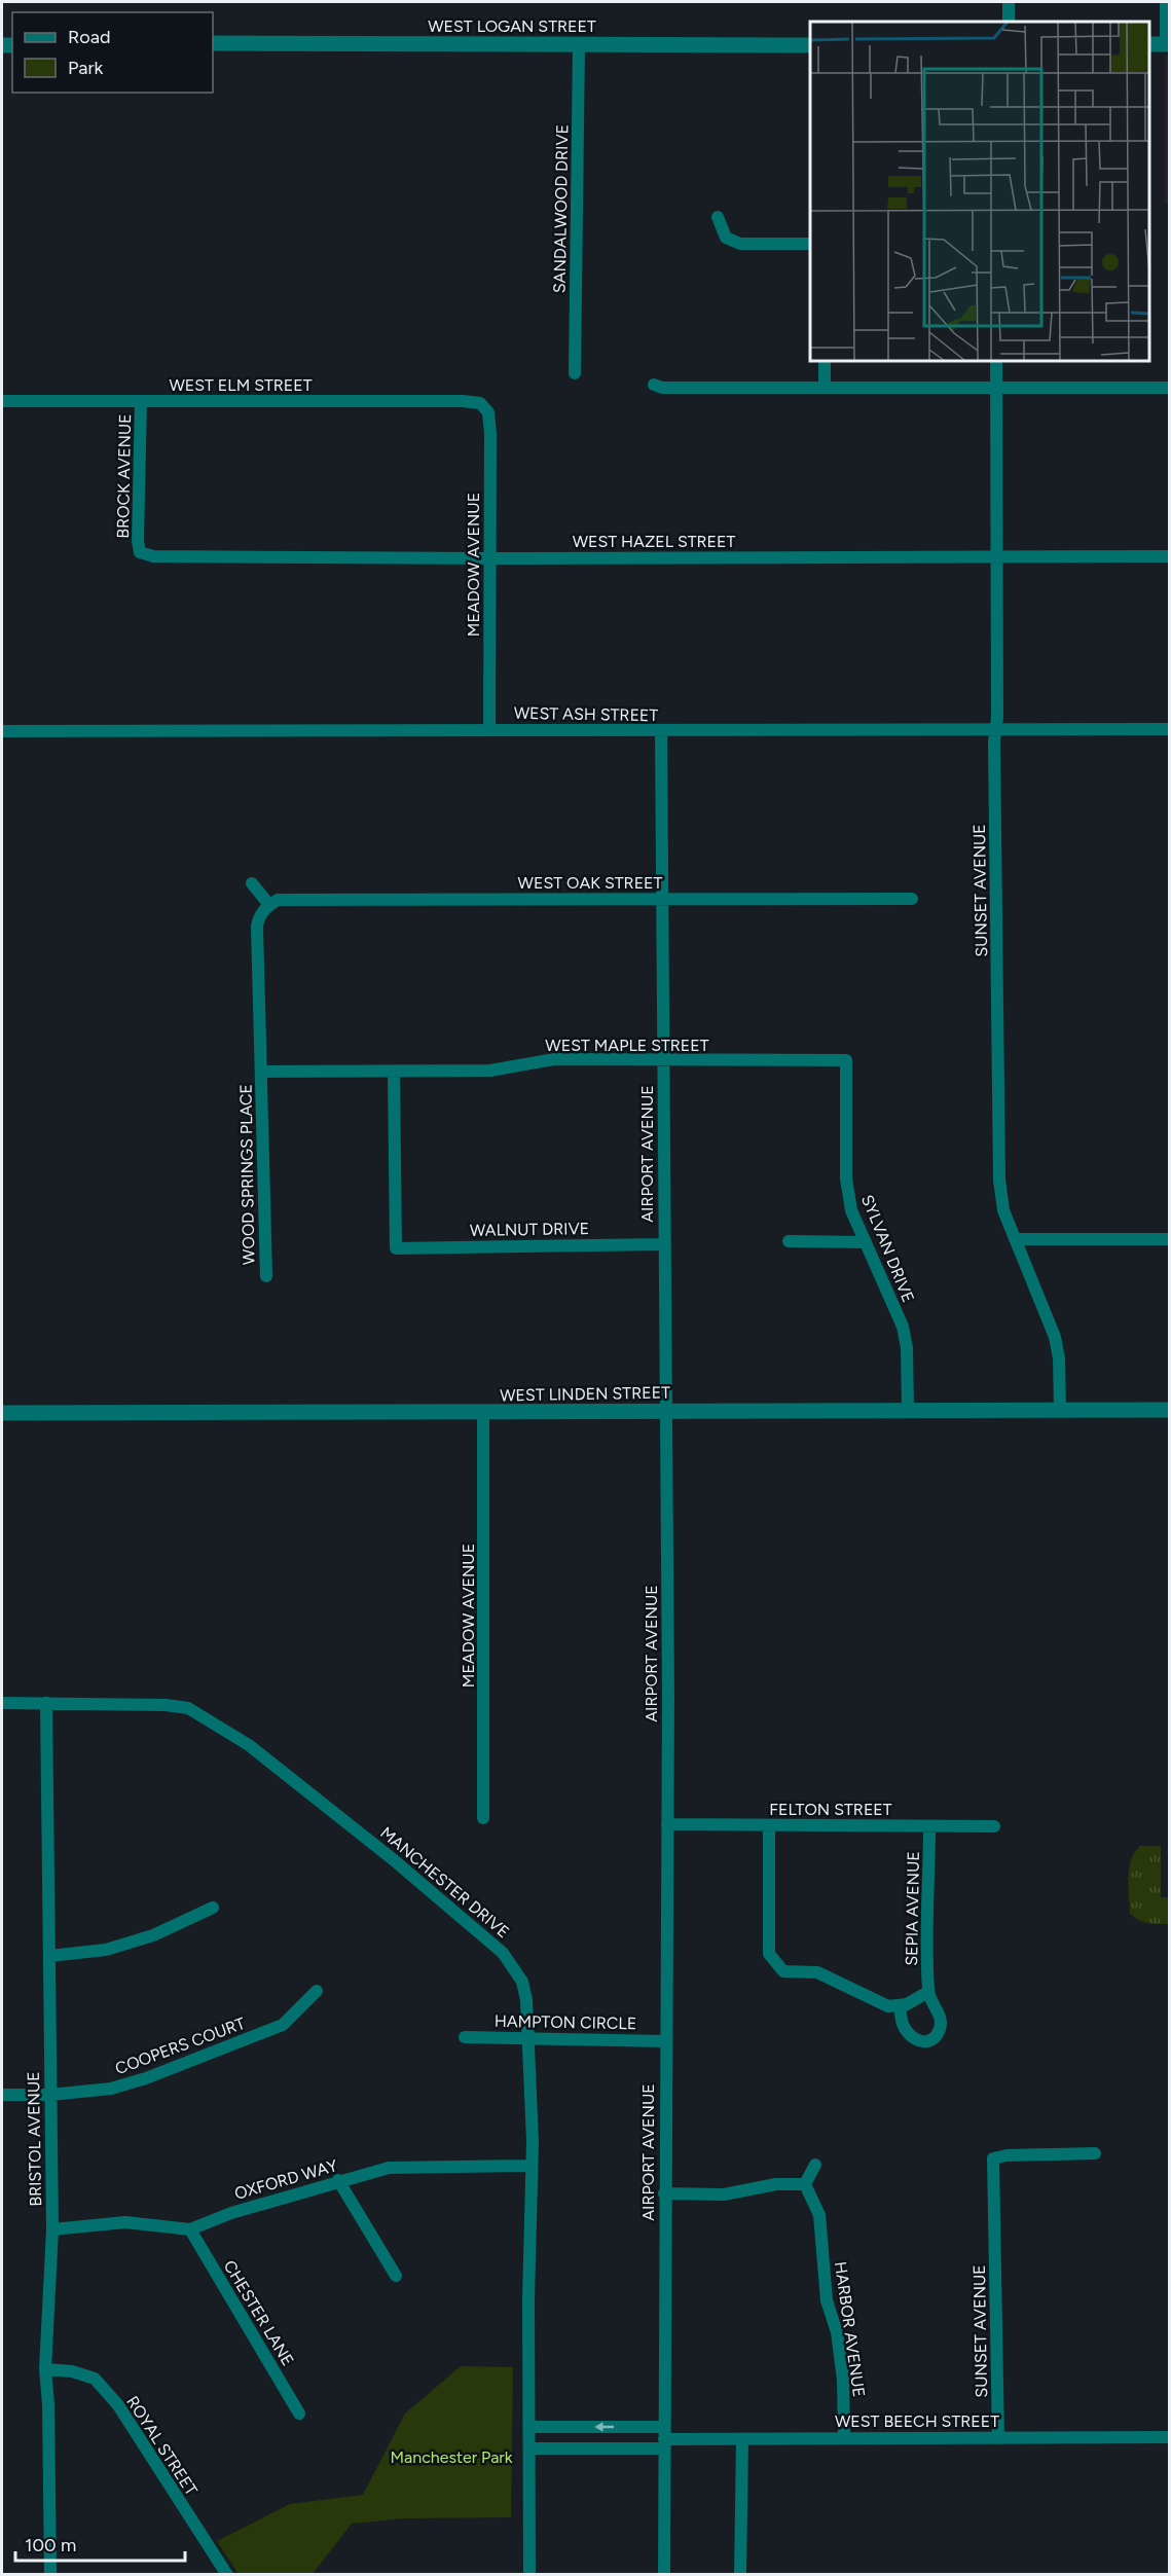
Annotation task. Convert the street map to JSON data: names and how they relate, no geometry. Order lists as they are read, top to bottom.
{
  "streets": {
    "street": [
      "WEST LOGAN STREET",
      "SANDALWOOD DRIVE",
      "WEST ELM STREET",
      "BROCK AVENUE",
      "WEST HAZEL STREET",
      "MEADOW AVENUE",
      "WEST ASH STREET",
      "WEST OAK STREET",
      "SUNSET AVENUE",
      "WEST MAPLE STREET",
      "AIRPORT AVENUE",
      "WOOD SPRINGS PLACE",
      "WALNUT DRIVE",
      "SYLVAN DRIVE",
      "WEST LINDEN STREET",
      "FELTON STREET",
      "MANCHESTER DRIVE",
      "SEPIA AVENUE",
      "HAMPTON CIRCLE",
      "COOPERS COURT",
      "BRISTOL AVENUE",
      "OXFORD WAY",
      "CHESTER LANE",
      "HARBOR AVENUE",
      "WEST BEECH STREET",
      "ROYAL STREET"
    ]
  },
  "crossings": [
    ["WEST LOGAN STREET", "SANDALWOOD DRIVE"],
    ["WEST ELM STREET", "BROCK AVENUE"],
    ["WEST ELM STREET", "MEADOW AVENUE"],
    ["BROCK AVENUE", "WEST HAZEL STREET"],
    ["WEST HAZEL STREET", "MEADOW AVENUE"],
    ["WEST HAZEL STREET", "SUNSET AVENUE"],
    ["MEADOW AVENUE", "WEST ASH STREET"],
    ["MEADOW AVENUE", "WEST LINDEN STREET"],
    ["WEST ASH STREET", "SUNSET AVENUE"],
    ["WEST ASH STREET", "AIRPORT AVENUE"],
    ["WEST OAK STREET", "AIRPORT AVENUE"],
    ["WEST OAK STREET", "WOOD SPRINGS PLACE"],
    ["SUNSET AVENUE", "WEST LINDEN STREET"],
    ["SUNSET AVENUE", "WEST BEECH STREET"],
    ["WEST MAPLE STREET", "AIRPORT AVENUE"],
    ["WEST MAPLE STREET", "WOOD SPRINGS PLACE"],
    ["WEST MAPLE STREET", "WALNUT DRIVE"],
    ["WEST MAPLE STREET", "SYLVAN DRIVE"],
    ["AIRPORT AVENUE", "WALNUT DRIVE"],
    ["AIRPORT AVENUE", "WEST LINDEN STREET"],
    ["AIRPORT AVENUE", "FELTON STREET"],
    ["AIRPORT AVENUE", "HAMPTON CIRCLE"],
    ["AIRPORT AVENUE", "WEST BEECH STREET"],
    ["SYLVAN DRIVE", "WEST LINDEN STREET"],
    ["FELTON STREET", "SEPIA AVENUE"],
    ["MANCHESTER DRIVE", "HAMPTON CIRCLE"],
    ["MANCHESTER DRIVE", "BRISTOL AVENUE"],
    ["MANCHESTER DRIVE", "OXFORD WAY"],
    ["MANCHESTER DRIVE", "WEST BEECH STREET"],
    ["COOPERS COURT", "BRISTOL AVENUE"],
    ["BRISTOL AVENUE", "OXFORD WAY"],
    ["BRISTOL AVENUE", "ROYAL STREET"],
    ["OXFORD WAY", "CHESTER LANE"],
    ["HARBOR AVENUE", "WEST BEECH STREET"]
  ],
  "parks": ["Manchester Park"],
  "legend": ["Road", "Park"],
  "scale_bar": "100 m"
}
